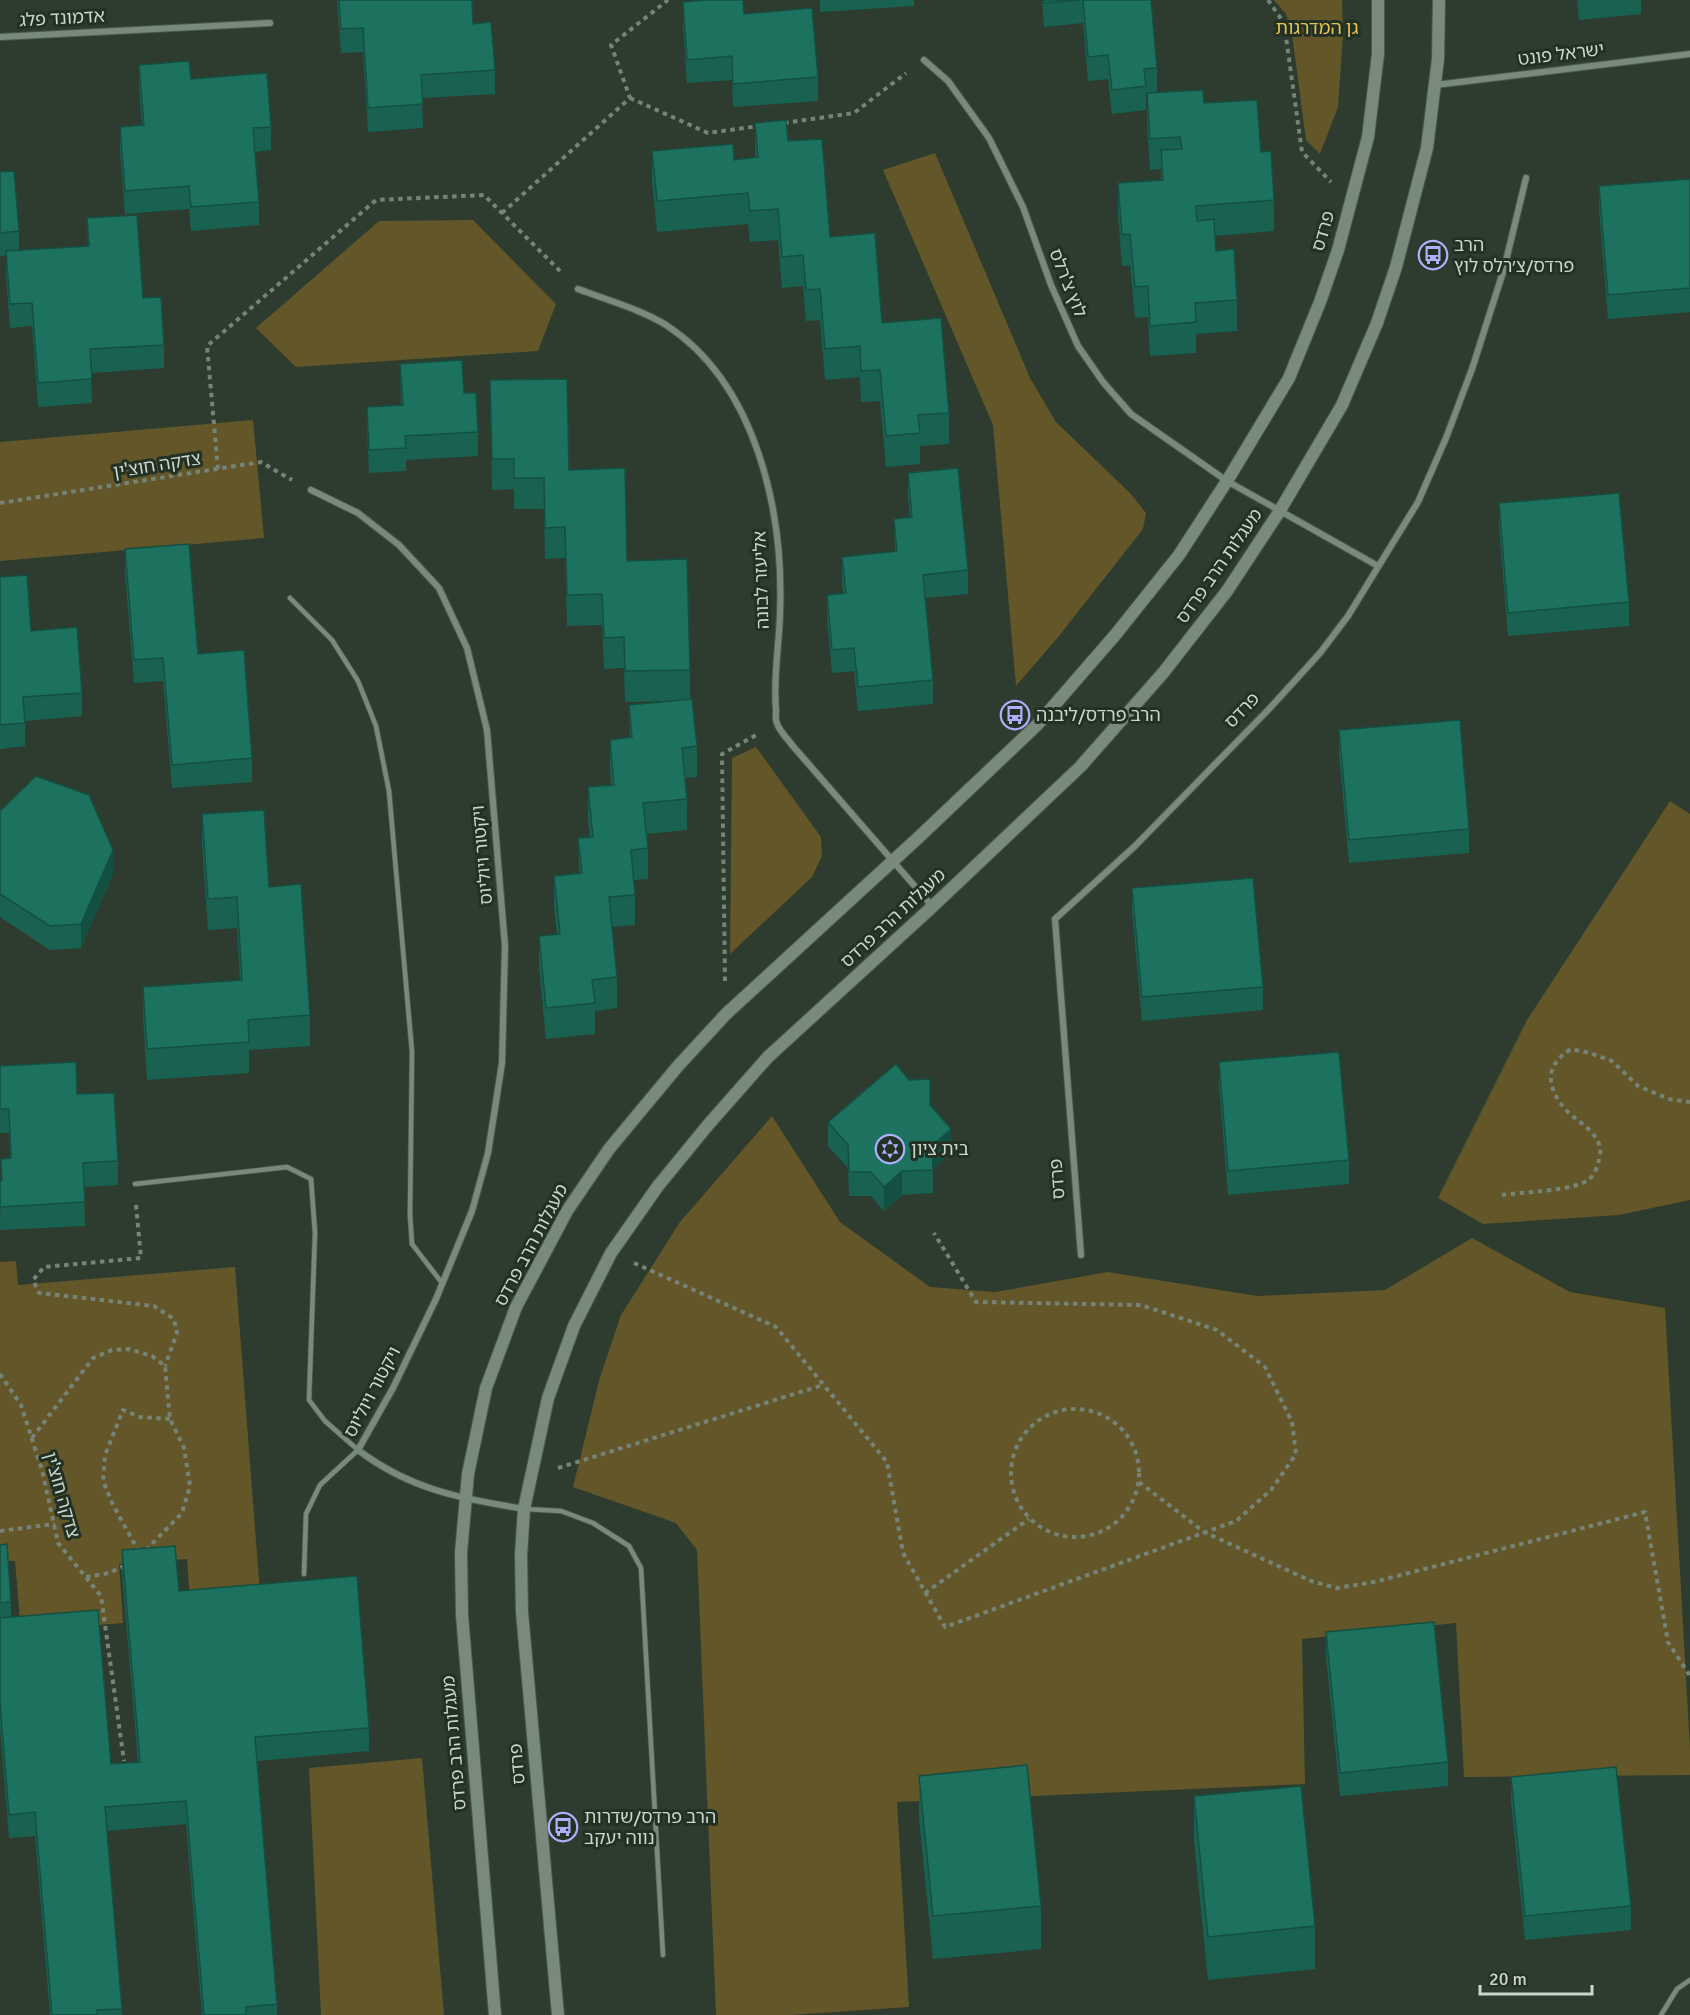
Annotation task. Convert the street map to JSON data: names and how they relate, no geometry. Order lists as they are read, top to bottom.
{
  "streets": {
    "street": [
      "אדמונד פלג",
      "ישראל פונט",
      "פרדס",
      "לוץ צ'רלס",
      "מעגלות הרב פרדס",
      "אליעזר לבונה",
      "ויקטור ויוליוס"
    ],
    "path": ["צדקה חוצ'ין"]
  },
  "crossings": [
    ["פרדס", "לוץ צ'רלס"],
    ["פרדס", "מעגלות הרב פרדס"],
    ["פרדס", "ויקטור ויוליוס"],
    ["לוץ צ'רלס", "מעגלות הרב פרדס"],
    ["צדקה חוצ'ין", "ויקטור ויוליוס"],
    ["מעגלות הרב פרדס", "ויקטור ויוליוס"]
  ],
  "parks": ["גן המדרגות"],
  "places": {
    "bus stop": ["הרב פרדס/צ׳רלס לוץ", "הרב פרדס/ליבנה", "הרב פרדס/שדרות נווה יעקב"],
    "synagogue": ["בית ציון"]
  },
  "scale_bar": "20 m"
}
